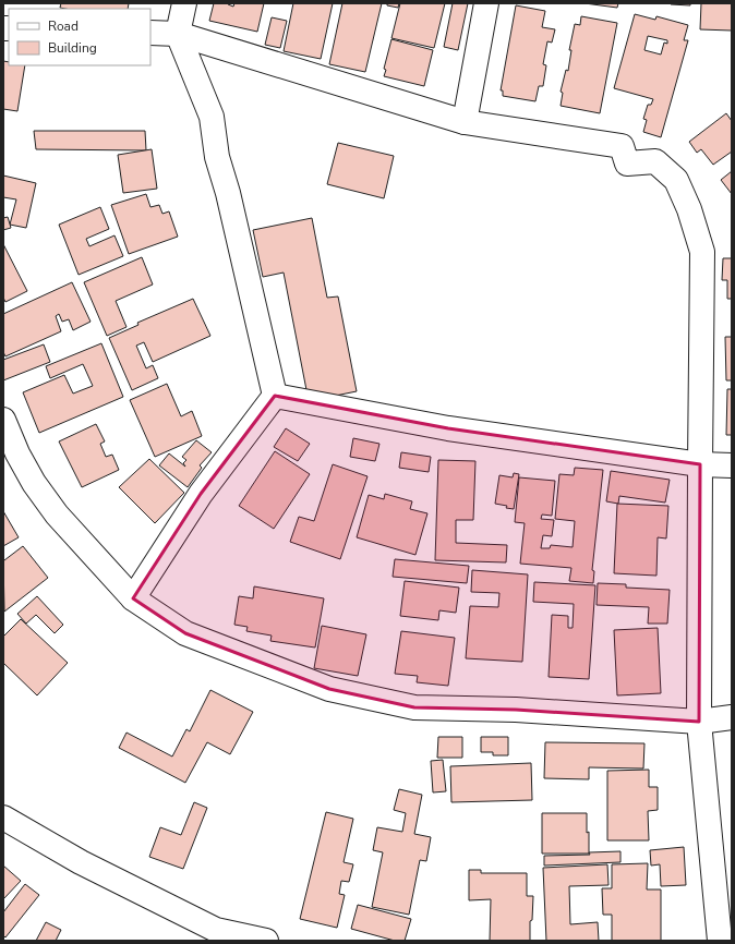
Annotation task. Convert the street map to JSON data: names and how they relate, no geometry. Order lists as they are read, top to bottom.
{
  "legend": ["Road", "Building"]
}
